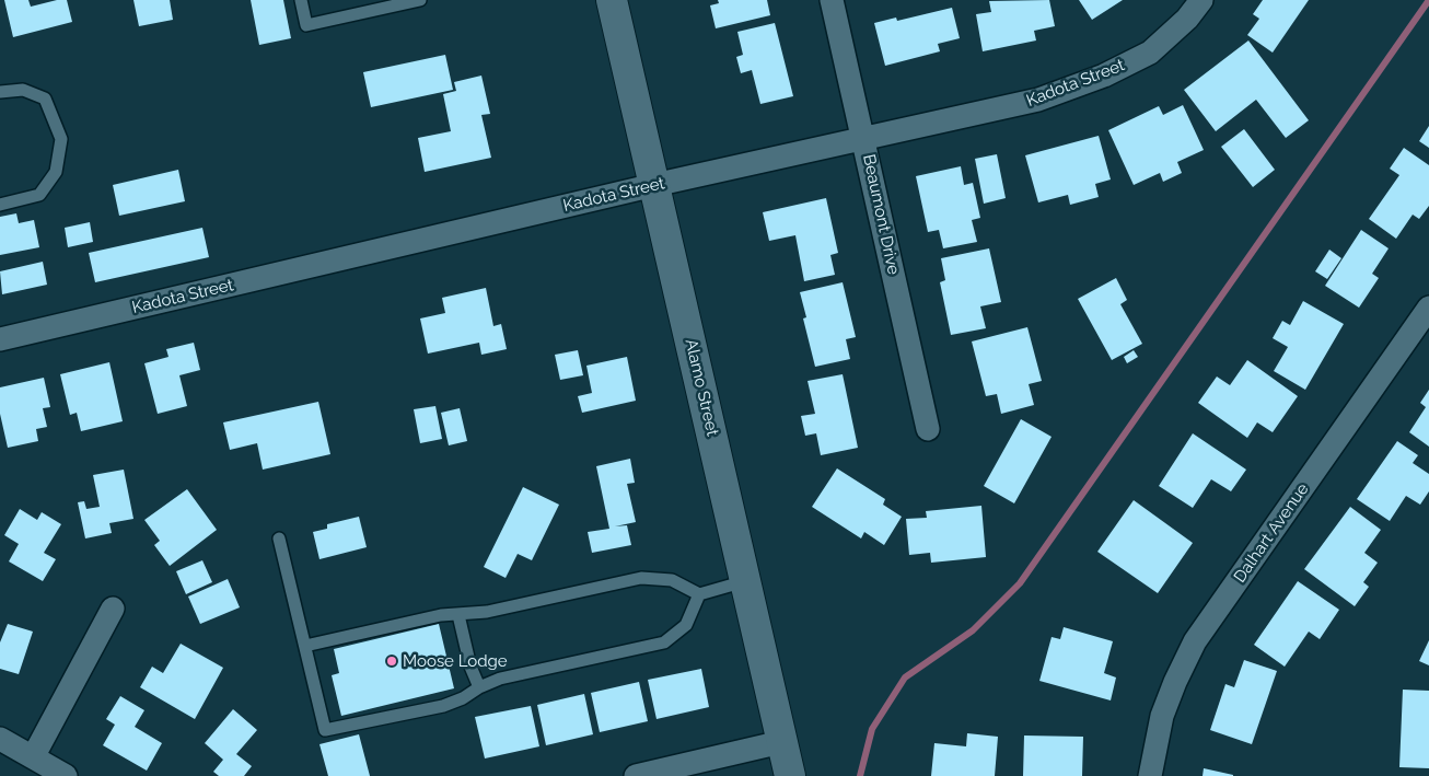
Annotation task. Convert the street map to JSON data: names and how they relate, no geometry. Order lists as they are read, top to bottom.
{
  "streets": {
    "main road": ["Alamo Street"],
    "street": ["Kadota Street", "Beaumont Drive", "Dalhart Avenue"]
  },
  "crossings": [
    ["Kadota Street", "Beaumont Drive"],
    ["Kadota Street", "Alamo Street"]
  ],
  "places": ["Moose Lodge"]
}
